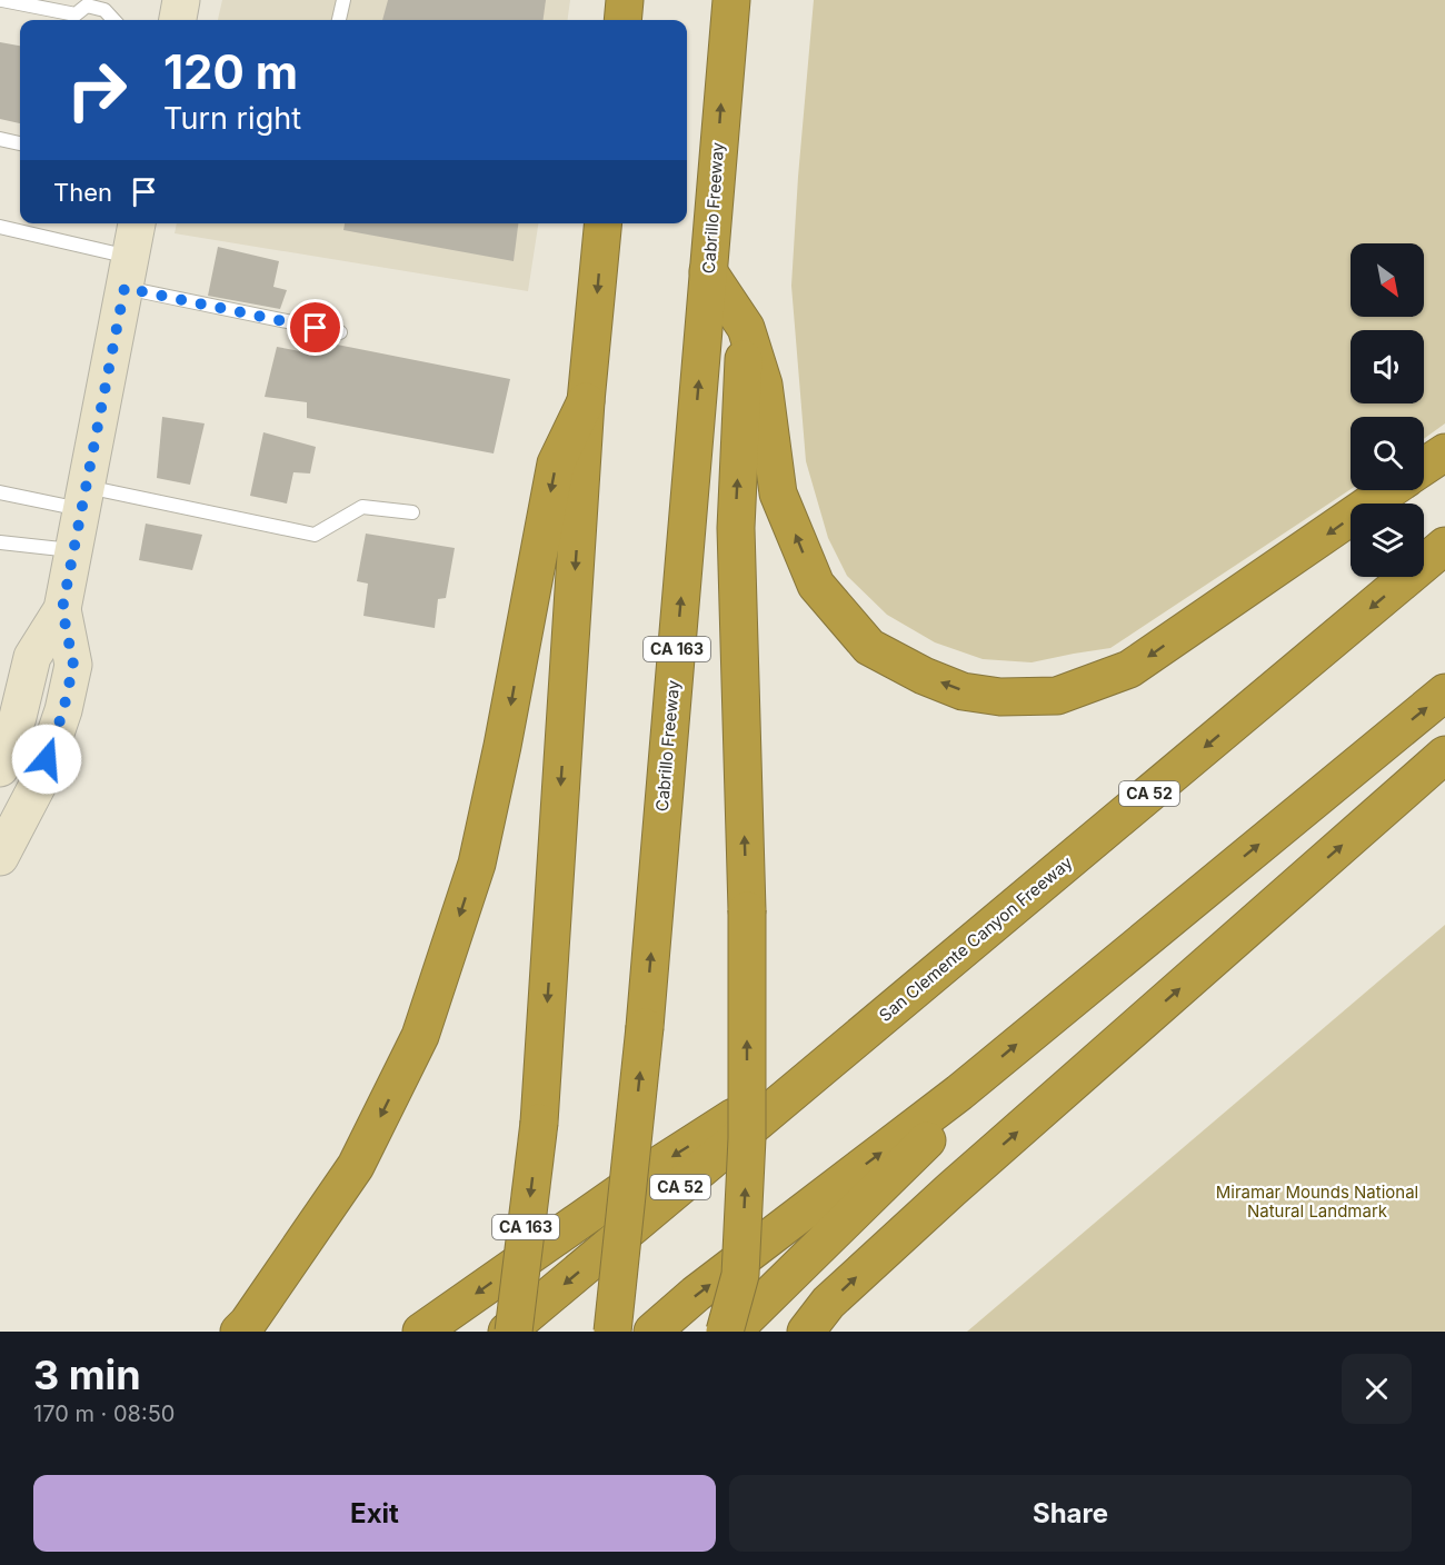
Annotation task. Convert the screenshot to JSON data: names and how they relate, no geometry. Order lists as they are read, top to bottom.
{
  "streets": {
    "highway": [
      "Cabrillo Freeway",
      "CA 163",
      "CA 52",
      "San Clemente Canyon Freeway"
    ]
  },
  "parks": ["Miramar Mounds National Natural Landmark"],
  "north": "bottom right",
  "page": {
    "turn": ["120 m", "Turn right"],
    "then": "Then",
    "heading": ["3 min", "170 m · 08:50"],
    "buttons": ["Exit", "Share"]
  }
}
